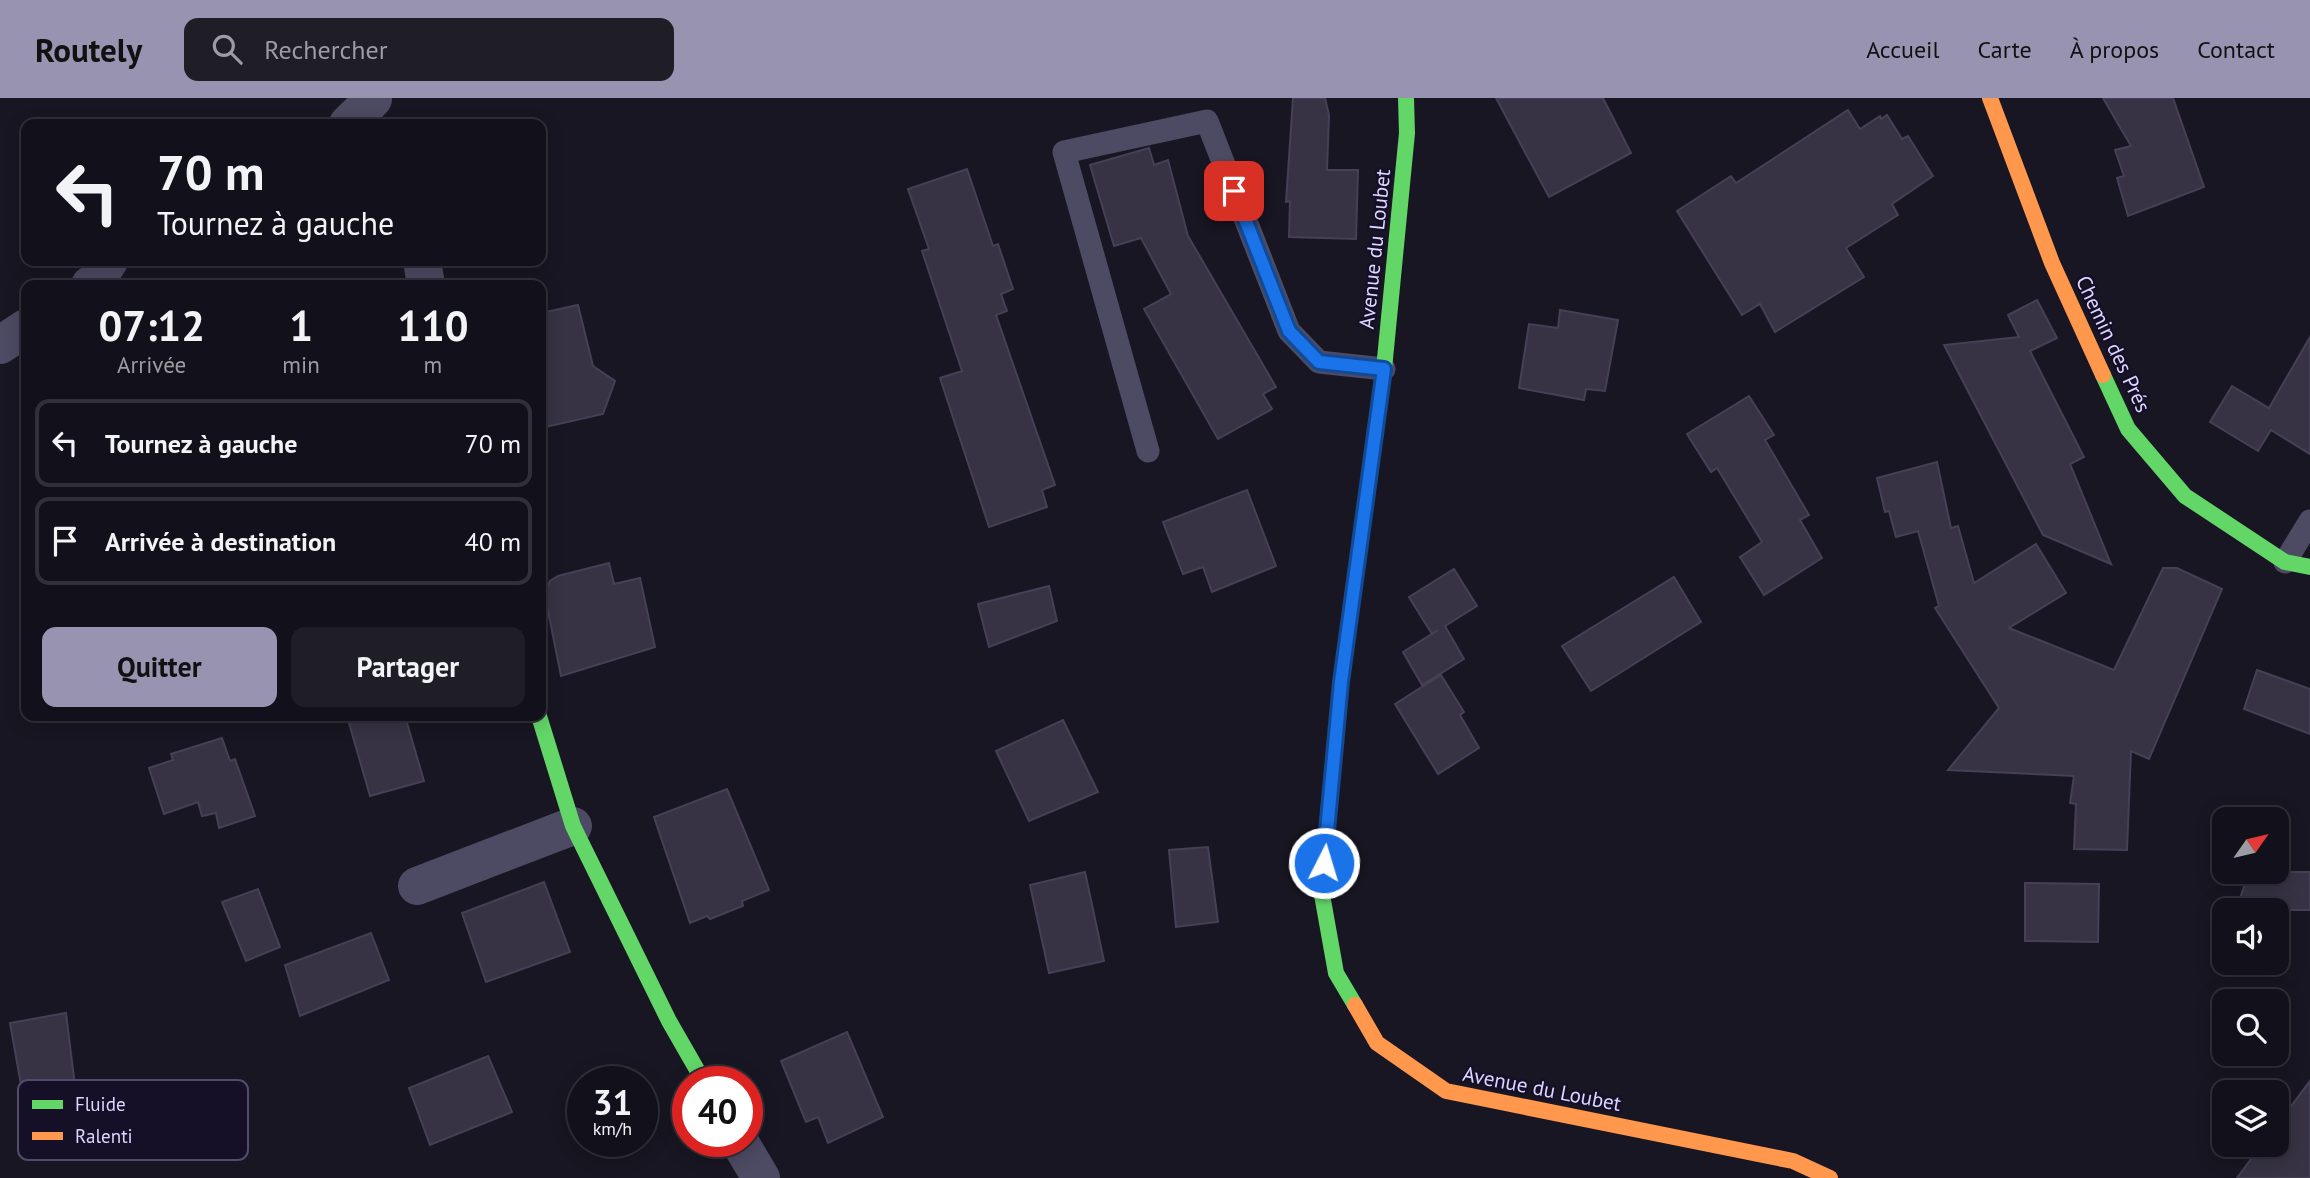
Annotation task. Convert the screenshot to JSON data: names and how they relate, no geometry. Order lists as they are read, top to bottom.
{
  "streets": {
    "street": ["Avenue du Loubet", "Chemin des Prés"]
  },
  "legend": ["Fluide", "Ralenti"],
  "north": "top right",
  "page": {
    "header": "Routely",
    "search": "Rechercher",
    "nav": [
      "Accueil",
      "Carte",
      "À propos",
      "Contact"
    ],
    "turn": ["70 m", "Tournez à gauche"],
    "eta": [
      "07:12",
      "Arrivée",
      "1",
      "min",
      "110",
      "m"
    ],
    "list": [
      {
        "name": "Tournez à gauche",
        "value": "70 m"
      },
      {
        "name": "Arrivée à destination",
        "value": "40 m"
      }
    ],
    "buttons": ["Quitter", "Partager"],
    "speed": "31 km/h",
    "limit": "40"
  }
}
